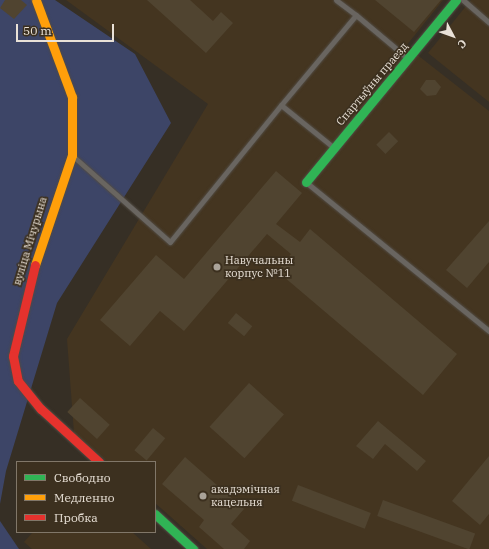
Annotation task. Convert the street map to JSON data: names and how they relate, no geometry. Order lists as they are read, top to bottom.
{
  "streets": {
    "street": ["Спартыўны праезд", "вуліца Мічурына"]
  },
  "places": ["Навучальны корпус №11", "акадэмічная кацельня"],
  "legend": ["Свободно", "Медленно", "Пробка"],
  "scale_bar": "50 m",
  "north": "bottom right"
}
